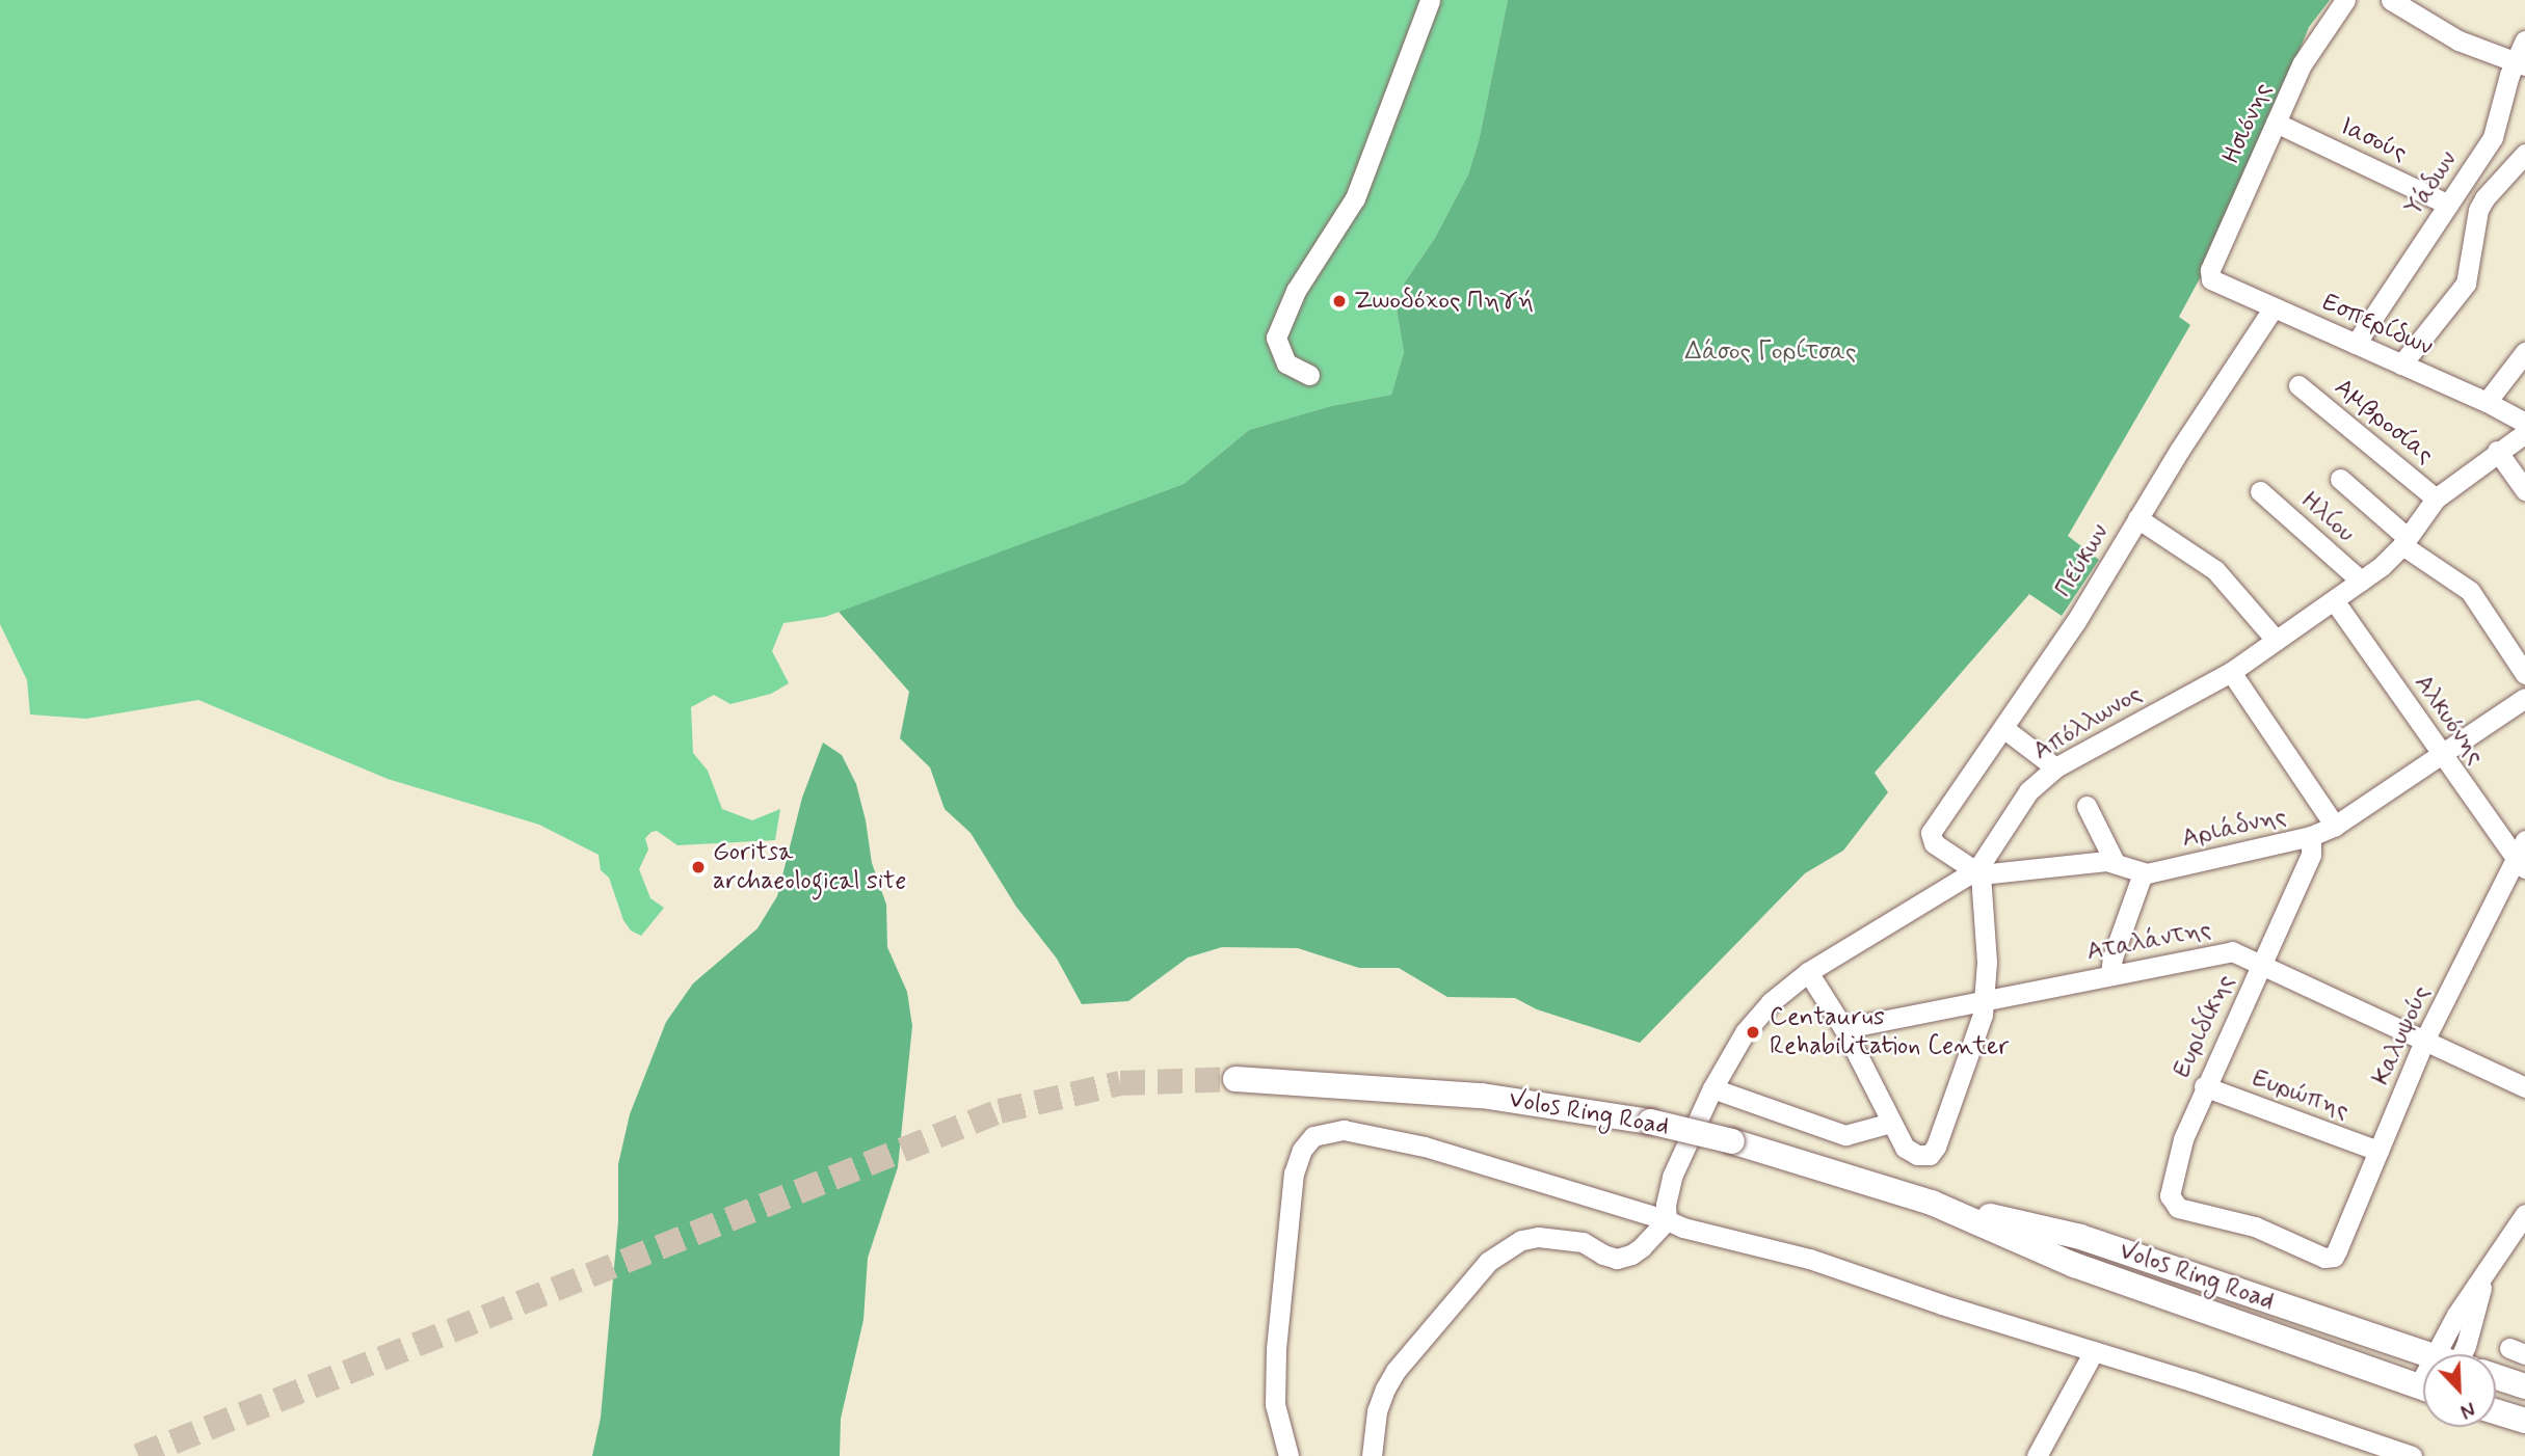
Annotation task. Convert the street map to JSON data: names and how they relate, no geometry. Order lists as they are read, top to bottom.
{
  "streets": {
    "main road": ["Volos Ring Road"],
    "street": [
      "Ησιόνης",
      "Ιασούς",
      "Υάδων",
      "Εσπερίδων",
      "Αμβροσίας",
      "Ηλίου",
      "Πεύκων",
      "Αλκυόνης",
      "Απόλλωνος",
      "Αριάδνης",
      "Αταλάντης",
      "Ευριδίκης",
      "Καλυψούς",
      "Ευρώπης"
    ]
  },
  "crossings": [
    ["Ησιόνης", "Ιασούς"],
    ["Ησιόνης", "Εσπερίδων"],
    ["Ιασούς", "Υάδων"],
    ["Υάδων", "Εσπερίδων"],
    ["Εσπερίδων", "Πεύκων"],
    ["Αμβροσίας", "Απόλλωνος"],
    ["Ηλίου", "Απόλλωνος"],
    ["Πεύκων", "Απόλλωνος"],
    ["Αλκυόνης", "Απόλλωνος"],
    ["Αλκυόνης", "Αριάδνης"],
    ["Αλκυόνης", "Καλυψούς"],
    ["Αριάδνης", "Ευριδίκης"],
    ["Αταλάντης", "Ευριδίκης"],
    ["Αταλάντης", "Καλυψούς"],
    ["Ευριδίκης", "Καλυψούς"],
    ["Ευριδίκης", "Ευρώπης"],
    ["Καλυψούς", "Ευρώπης"]
  ],
  "parks": ["Δάσος Γορίτσας"],
  "places": ["Ζωοδόχος Πηγή", "Goritsa archaeological site", "Centaurus Rehabilitation Center"],
  "north": "bottom right"
}
